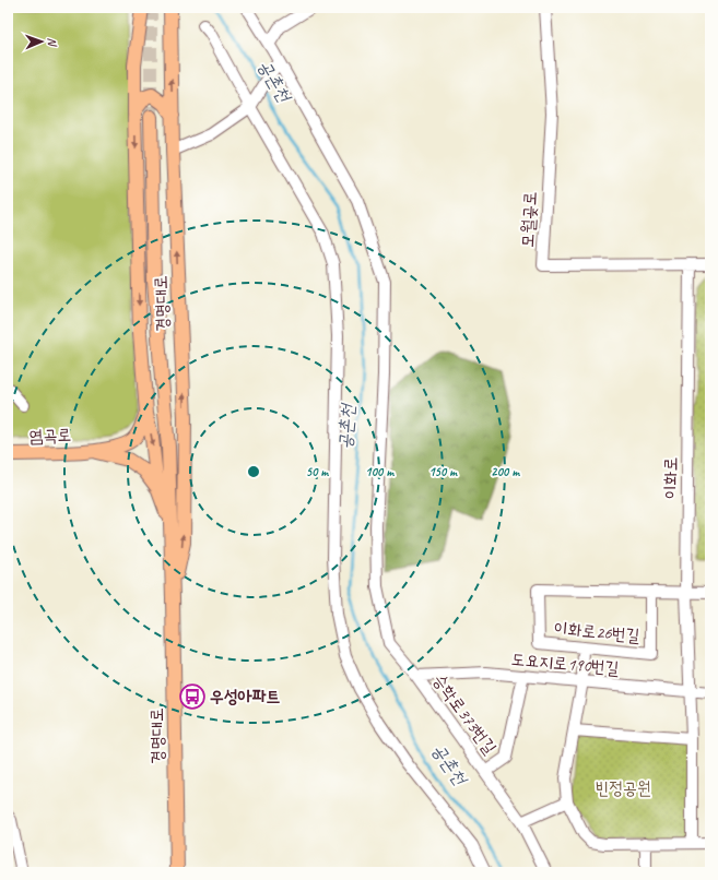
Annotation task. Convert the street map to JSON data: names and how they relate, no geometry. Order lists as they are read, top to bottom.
{
  "streets": {
    "main road": ["경명대로", "염곡로"],
    "street": [
      "모월곶로",
      "이화로",
      "이화로26번길",
      "도요지로190번길",
      "승학로373번길"
    ]
  },
  "crossings": [
    ["모월곶로", "이화로"],
    ["경명대로", "염곡로"],
    ["이화로", "이화로26번길"],
    ["이화로", "도요지로190번길"],
    ["도요지로190번길", "승학로373번길"]
  ],
  "water": ["공촌천"],
  "parks": ["빈정공원"],
  "places": {
    "bus stop": ["우성아파트"]
  },
  "north": "right",
  "rings": [
    "50 m",
    "100 m",
    "150 m",
    "200 m"
  ]
}
